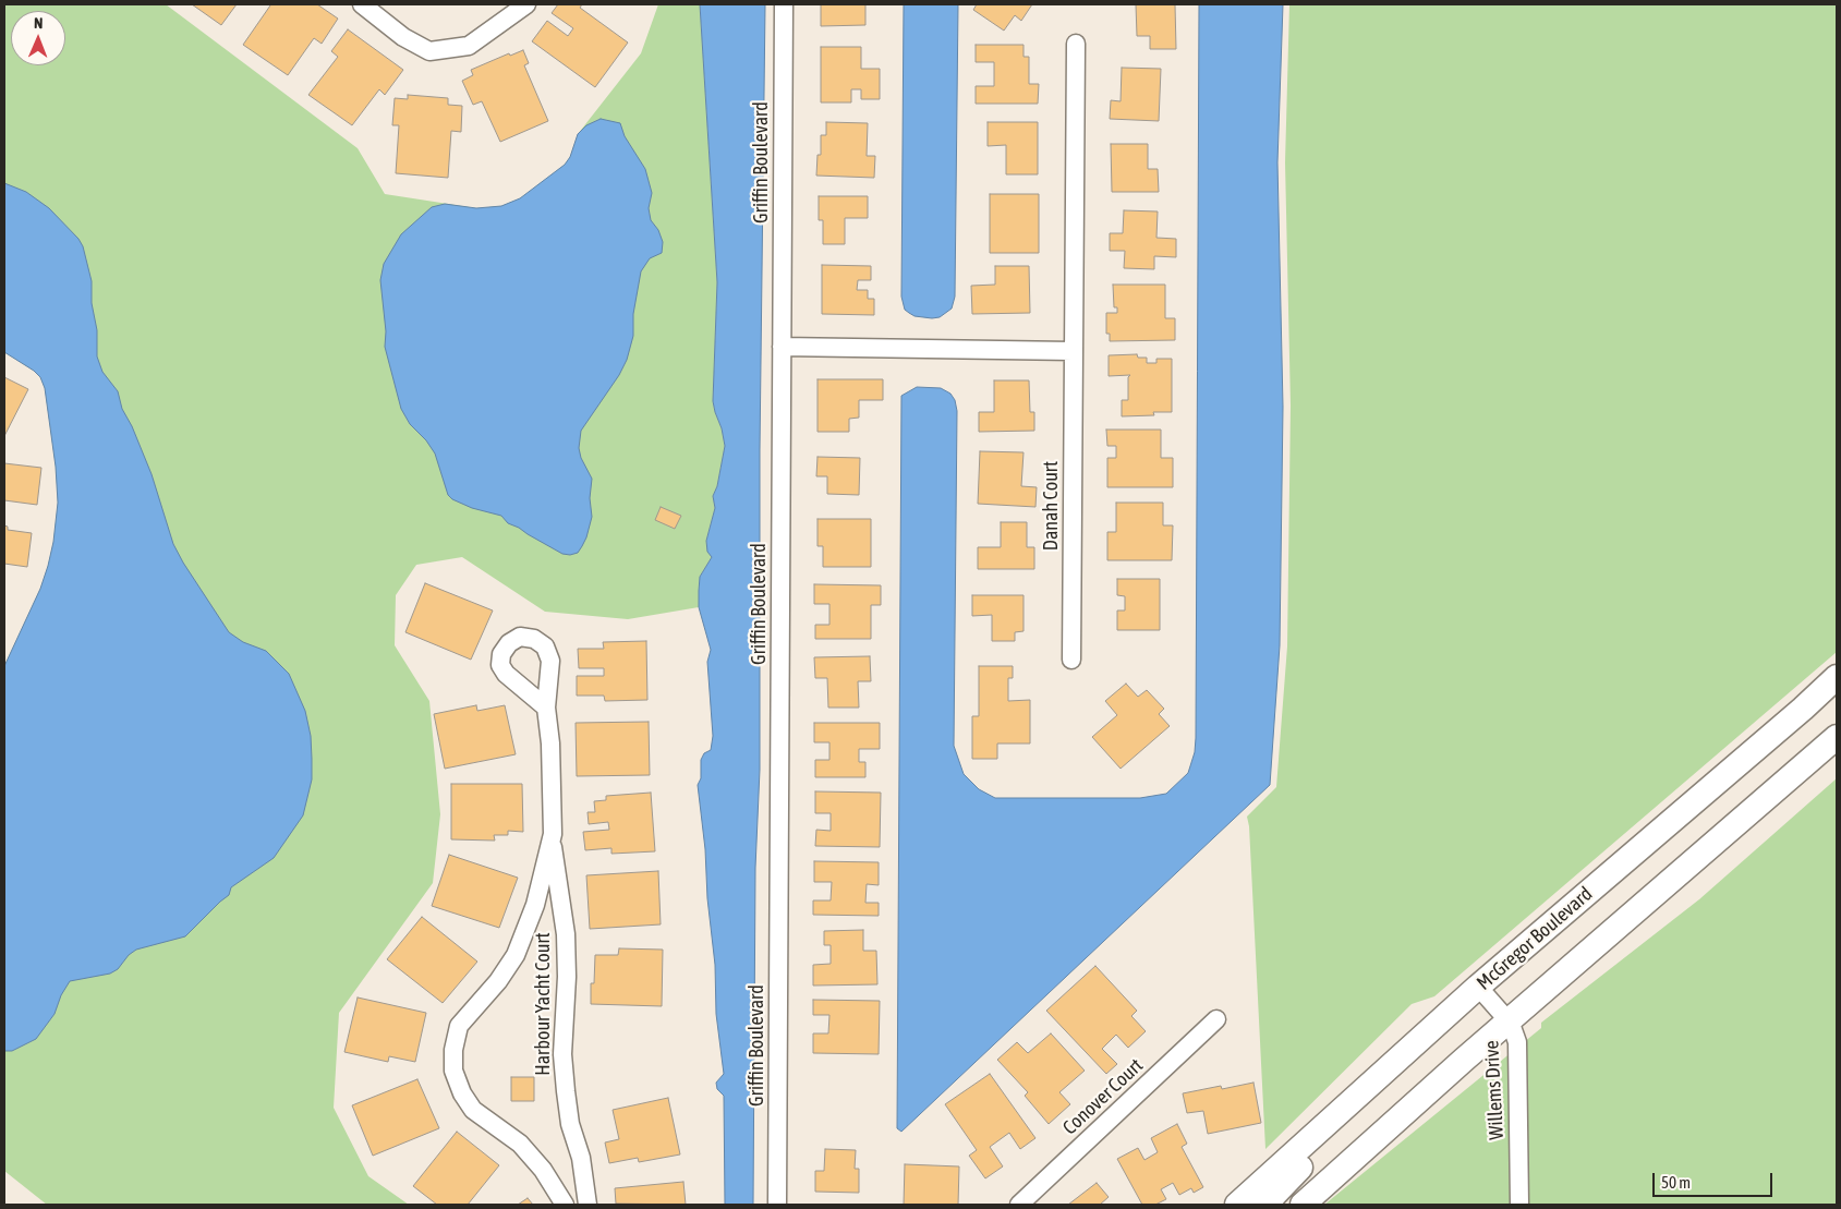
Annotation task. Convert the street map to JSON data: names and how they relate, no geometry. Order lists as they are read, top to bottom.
{
  "streets": {
    "main road": ["McGregor Boulevard"],
    "street": [
      "Griffin Boulevard",
      "Danah Court",
      "Harbour Yacht Court",
      "Willems Drive",
      "Conover Court"
    ]
  },
  "crossings": [
    ["McGregor Boulevard", "Willems Drive"]
  ],
  "scale_bar": "50 m",
  "north": "top"
}
